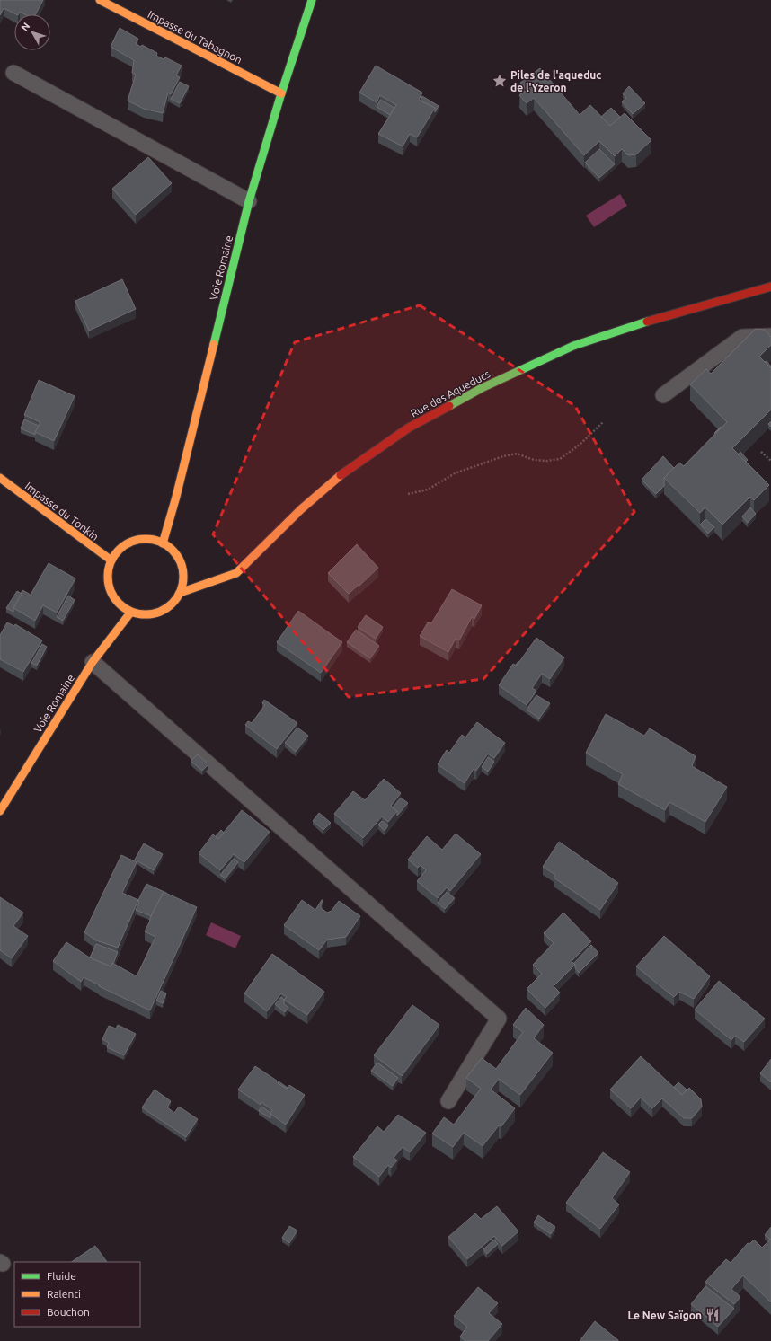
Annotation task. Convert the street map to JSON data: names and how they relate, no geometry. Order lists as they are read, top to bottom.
{
  "streets": {
    "street": [
      "Impasse du Tabagnon",
      "Voie Romaine",
      "Rue des Aqueducs",
      "Impasse du Tonkin"
    ]
  },
  "crossings": [
    ["Impasse du Tabagnon", "Voie Romaine"],
    ["Voie Romaine", "Rue des Aqueducs"],
    ["Voie Romaine", "Impasse du Tonkin"],
    ["Rue des Aqueducs", "Impasse du Tonkin"]
  ],
  "places": {
    "place": ["Piles de l'aqueduc de l'Yzeron"],
    "restaurant": ["Le New Saïgon"]
  },
  "legend": ["Fluide", "Ralenti", "Bouchon"],
  "north": "top left"
}
